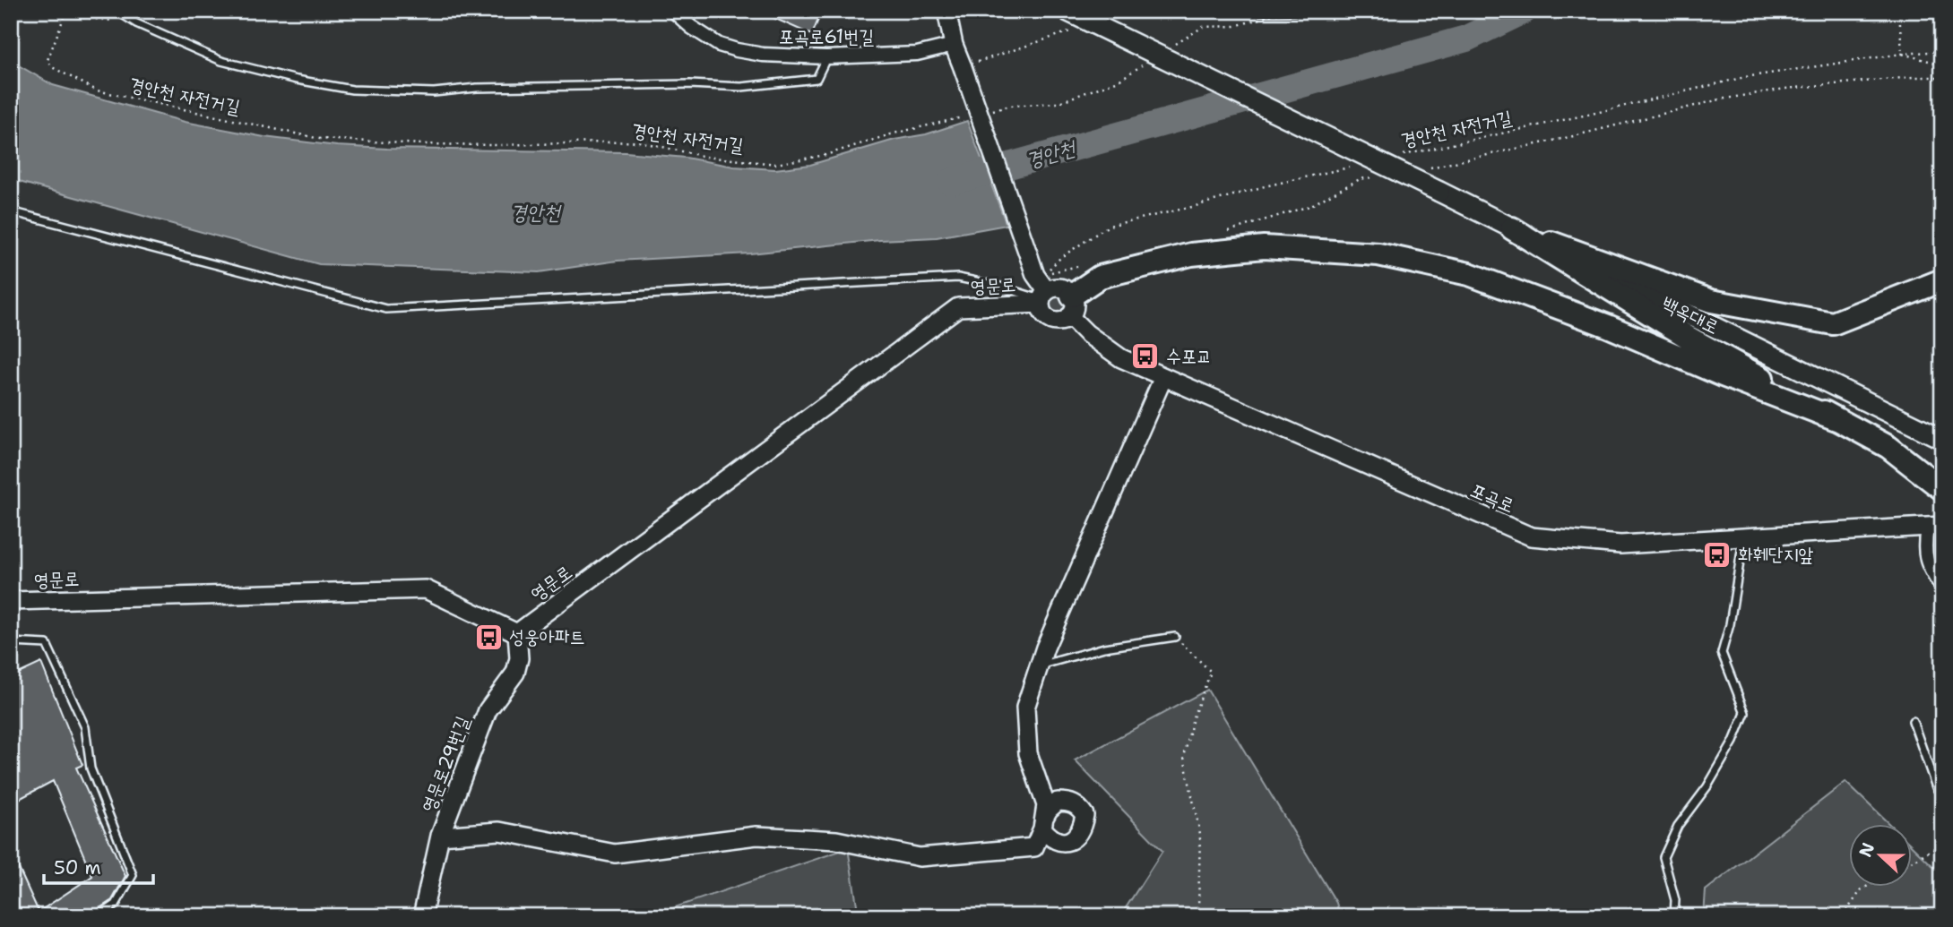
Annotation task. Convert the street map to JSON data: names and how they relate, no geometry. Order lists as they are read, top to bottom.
{
  "streets": {
    "main road": ["백옥대로"],
    "street": [
      "포곡로61번길",
      "영문로",
      "포곡로",
      "영문로29번길"
    ],
    "path": ["경안천 자전거길"]
  },
  "crossings": [
    ["영문로", "포곡로"],
    ["영문로", "영문로29번길"]
  ],
  "water": ["경안천"],
  "places": {
    "bus stop": ["수포교", "화훼단지앞", "성웅아파트"]
  },
  "scale_bar": "50 m",
  "north": "left"
}
